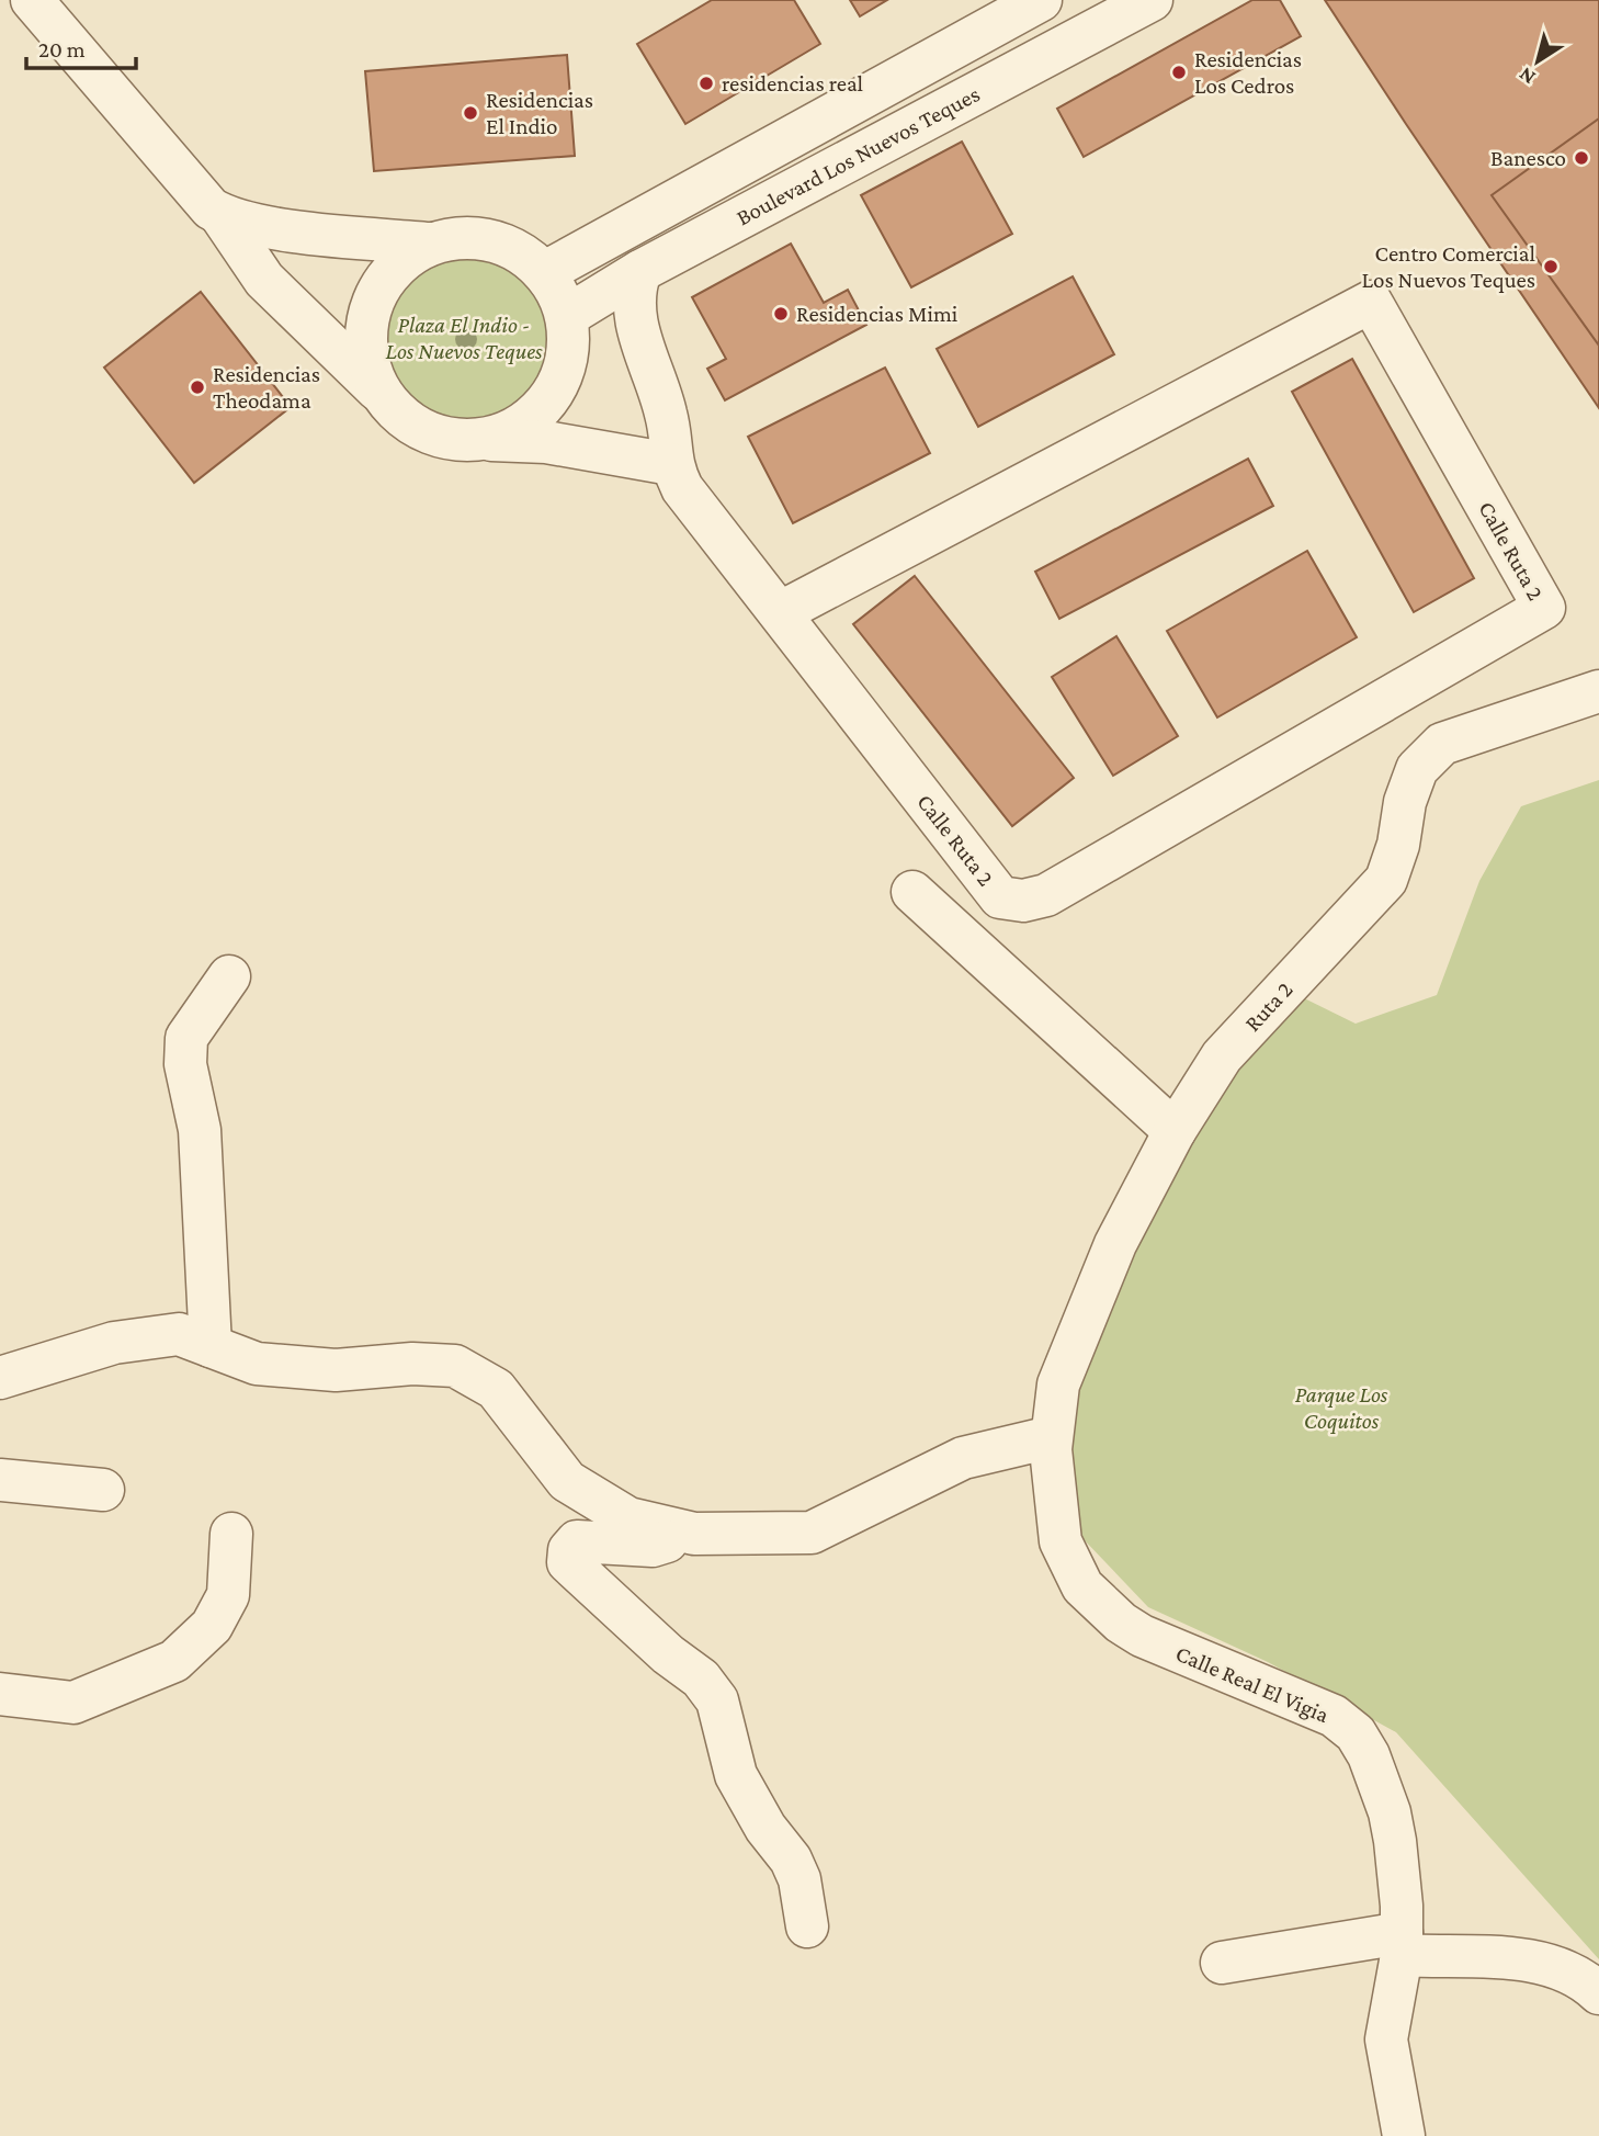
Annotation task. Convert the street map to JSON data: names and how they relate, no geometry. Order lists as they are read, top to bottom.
{
  "streets": {
    "street": [
      "Boulevard Los Nuevos Teques",
      "Calle Ruta 2",
      "Ruta 2",
      "Calle Real El Vigia"
    ]
  },
  "crossings": [
    ["Ruta 2", "Calle Real El Vigia"]
  ],
  "parks": ["Plaza El Indio - Los Nuevos Teques", "Parque Los Coquitos"],
  "places": [
    "Residencias Los Cedros",
    "residencias real",
    "Residencias El Indio",
    "Banesco",
    "Centro Comercial Los Nuevos Teques",
    "Residencias Mimi",
    "Residencias Theodama"
  ],
  "scale_bar": "20 m",
  "north": "bottom left"
}
